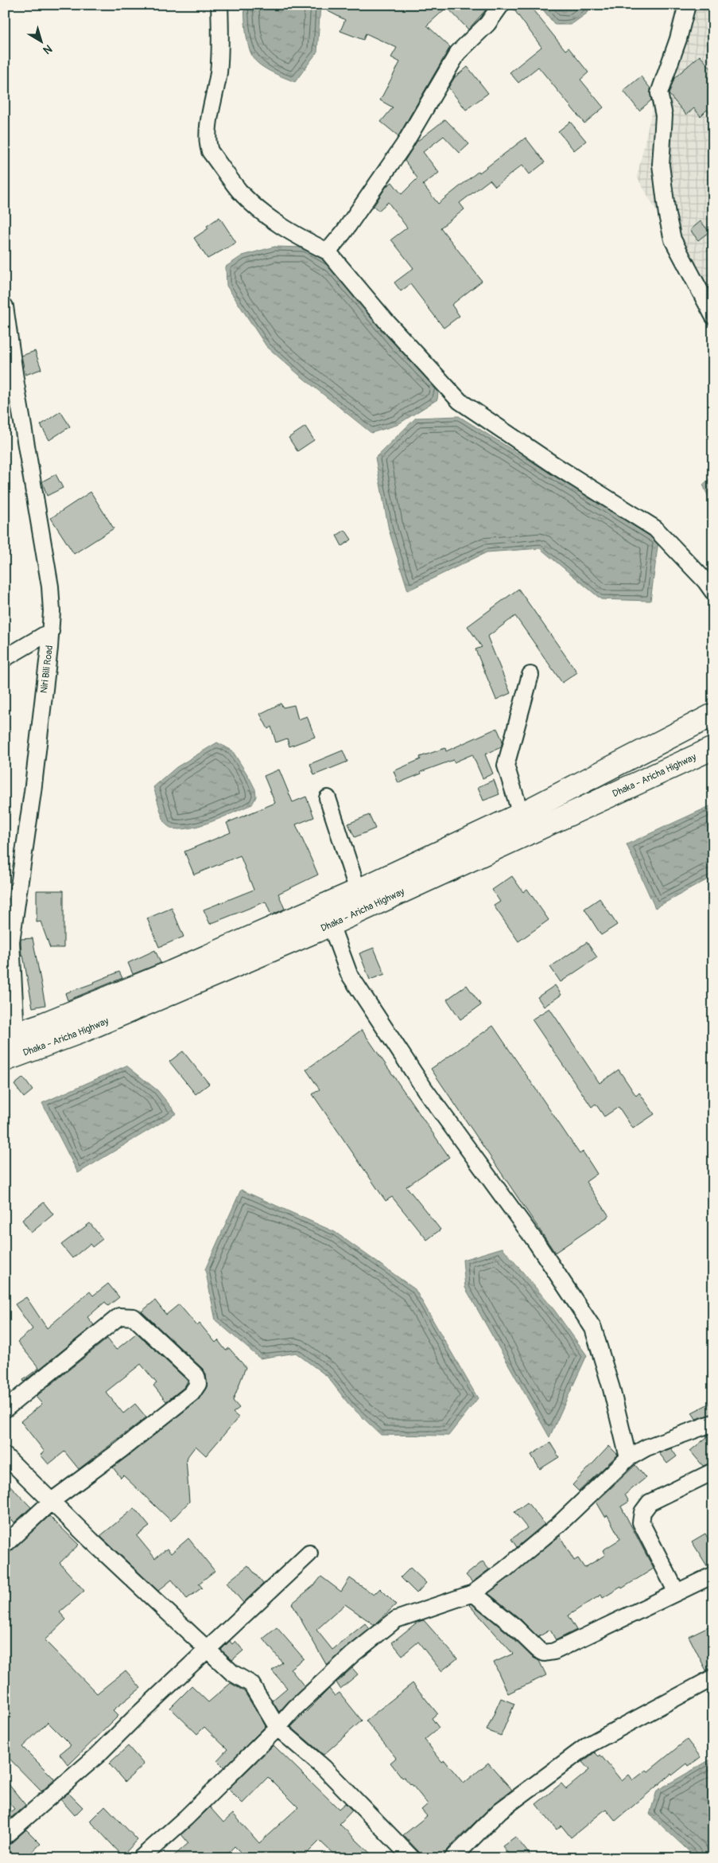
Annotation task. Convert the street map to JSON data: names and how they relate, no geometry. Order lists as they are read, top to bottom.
{
  "streets": {
    "highway": ["Dhaka - Aricha Highway"],
    "street": ["Niri Bili Road"]
  },
  "north": "bottom right"
}
